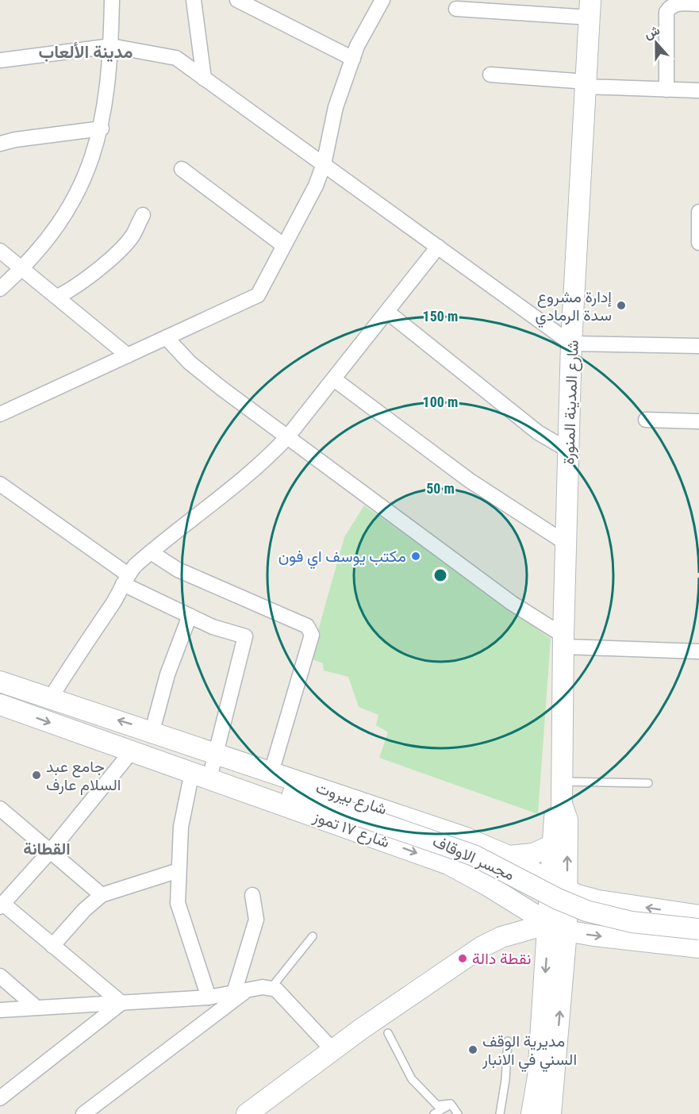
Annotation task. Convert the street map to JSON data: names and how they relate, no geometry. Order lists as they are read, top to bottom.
{
  "streets": {
    "street": [
      "شارع المدينة المنورة",
      "شارع بيروت",
      "شارع ١٧ تموز",
      "مجسر الاوقاف"
    ]
  },
  "crossings": [
    ["شارع بيروت", "مجسر الاوقاف"],
    ["شارع ١٧ تموز", "مجسر الاوقاف"]
  ],
  "districts": ["مدينة الألعاب", "القطانة"],
  "places": [
    "إدارة مشروع سدة الرمادي",
    "مكتب يوسف اي فون",
    "جامع عبد السلام عارف",
    "نقطة دالة",
    "مديرية الوقف السني في الانبار"
  ],
  "north": "top",
  "rings": ["150 m", "100 m", "50 m"]
}
